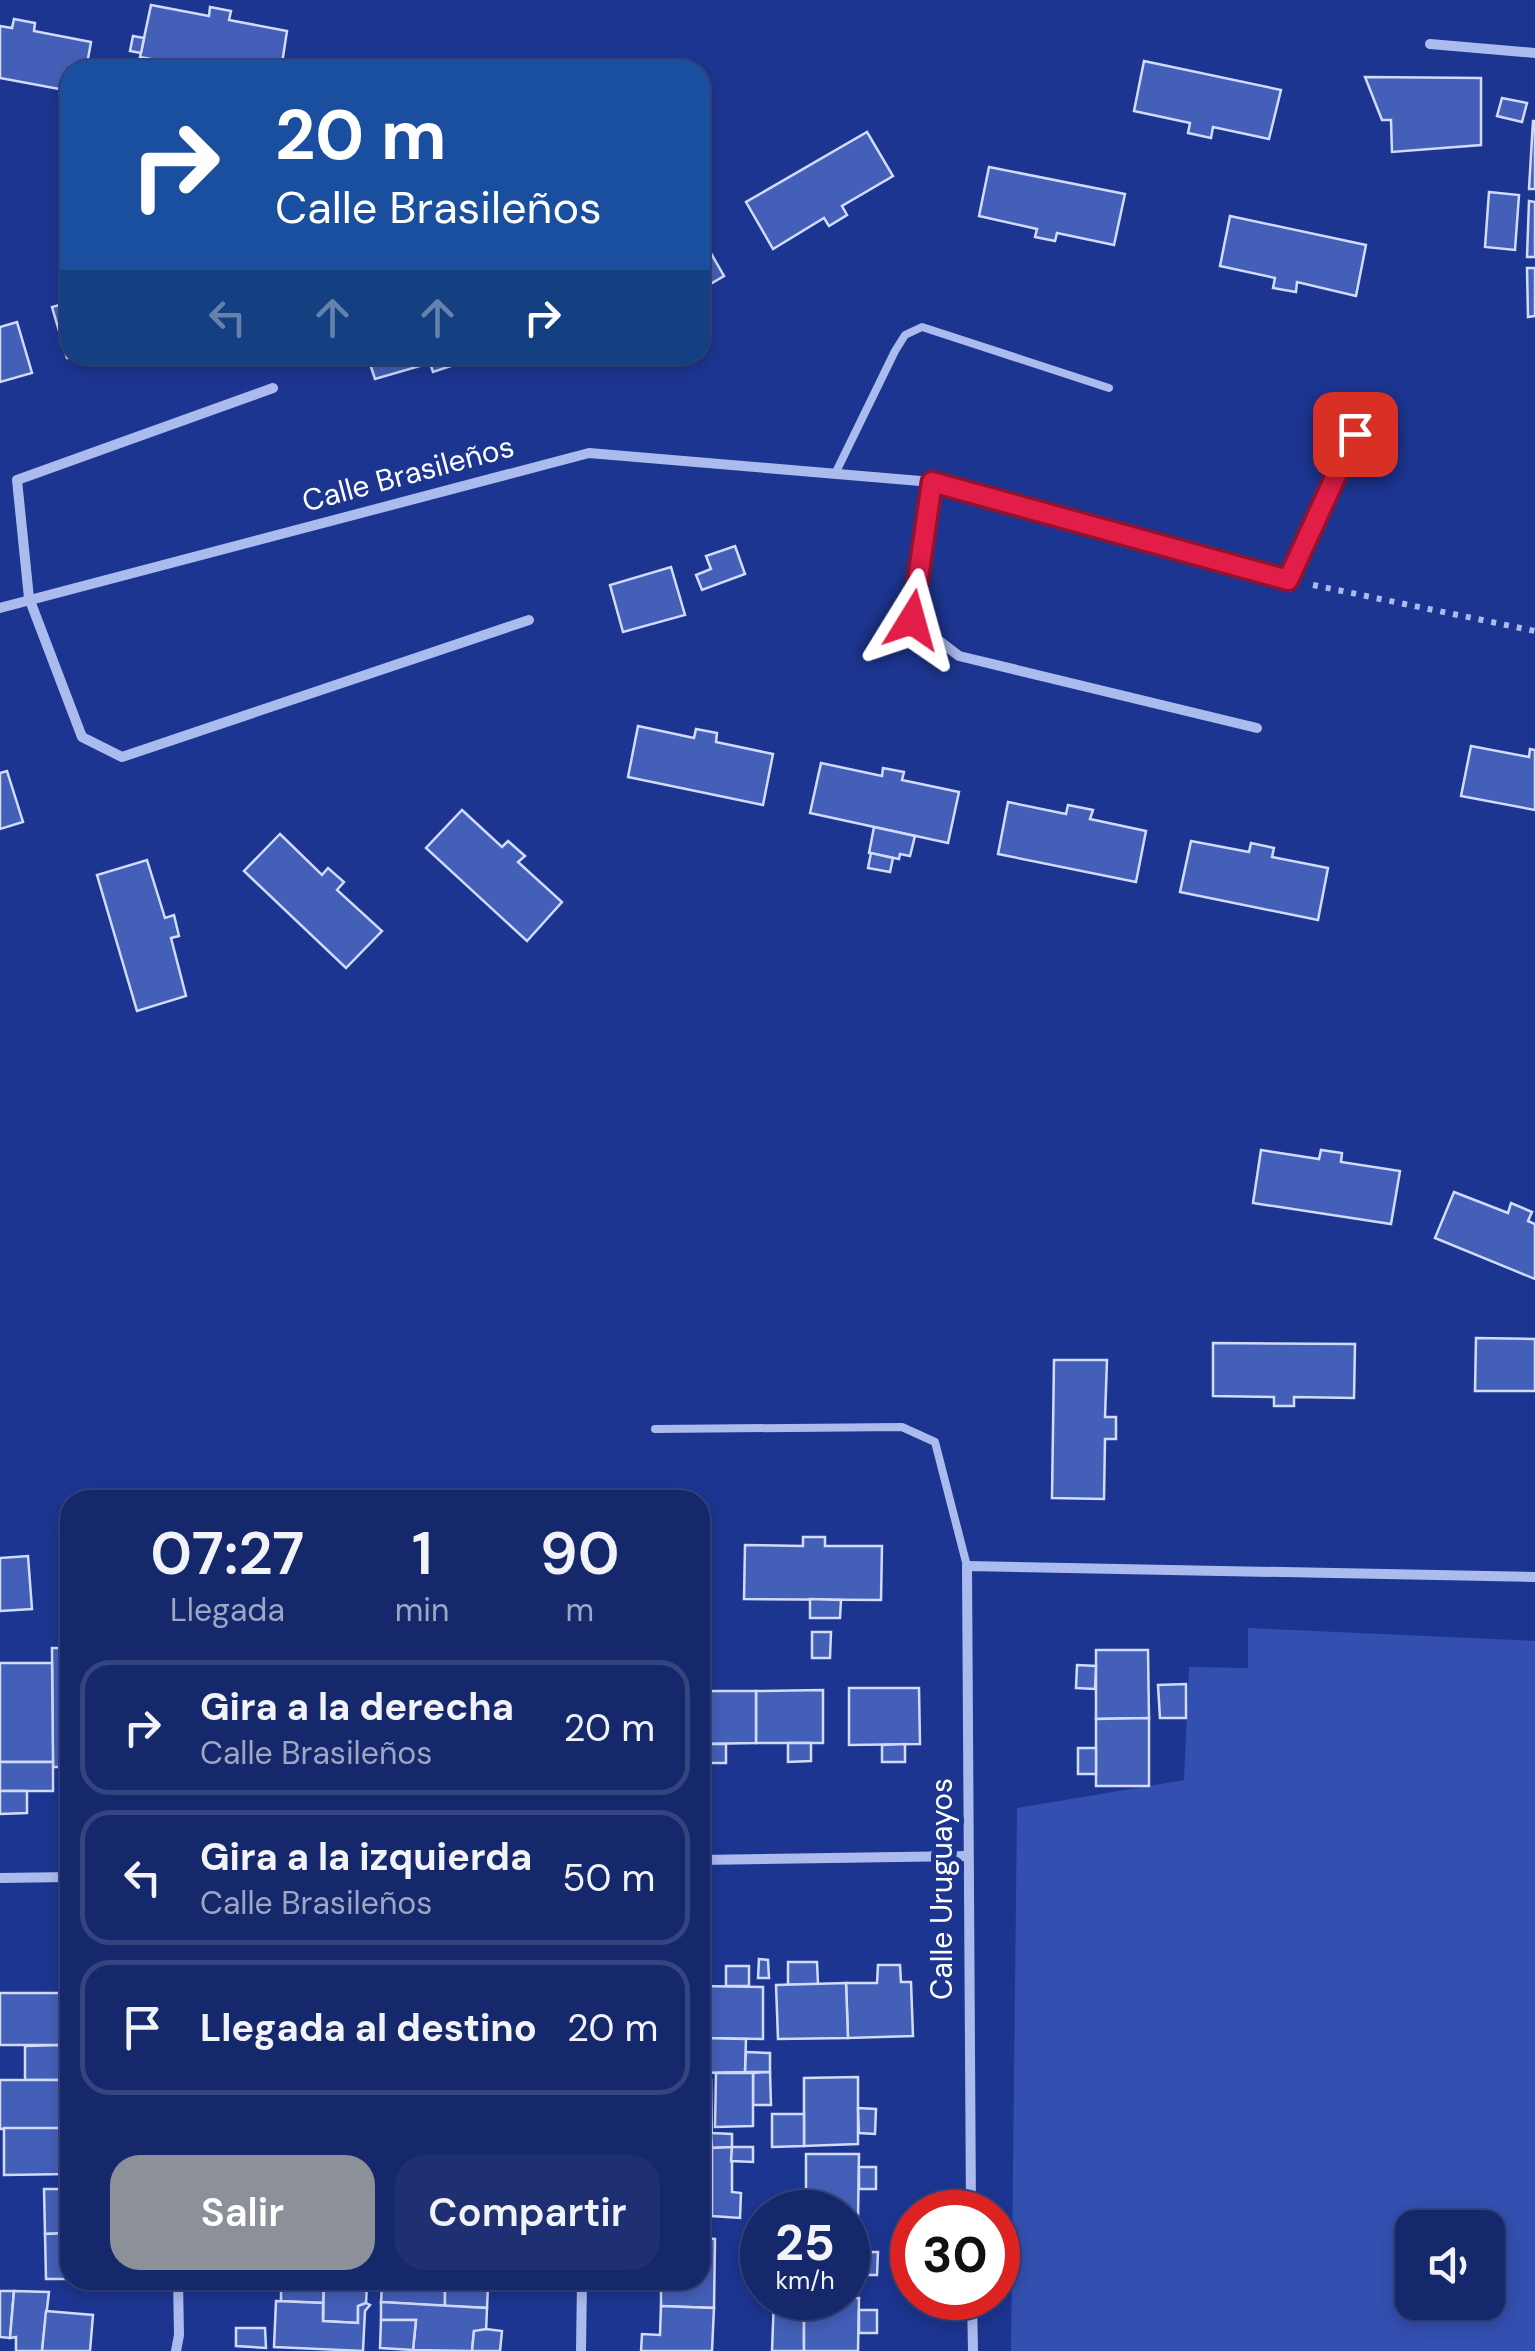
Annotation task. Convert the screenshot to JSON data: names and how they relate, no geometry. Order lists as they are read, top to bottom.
{
  "streets": {
    "street": ["Calle Brasileños", "Calle Uruguayos"]
  },
  "page": {
    "turn": ["20 m", "Calle Brasileños"],
    "eta": [
      "07:27",
      "Llegada",
      "1",
      "min",
      "90",
      "m"
    ],
    "list": [
      {
        "name": "Gira a la derecha",
        "note": "Calle Brasileños",
        "value": "20 m"
      },
      {
        "name": "Gira a la izquierda",
        "note": "Calle Brasileños",
        "value": "50 m"
      },
      {
        "name": "Llegada al destino",
        "value": "20 m"
      }
    ],
    "buttons": ["Salir", "Compartir"],
    "speed": "25 km/h",
    "limit": "30"
  }
}
